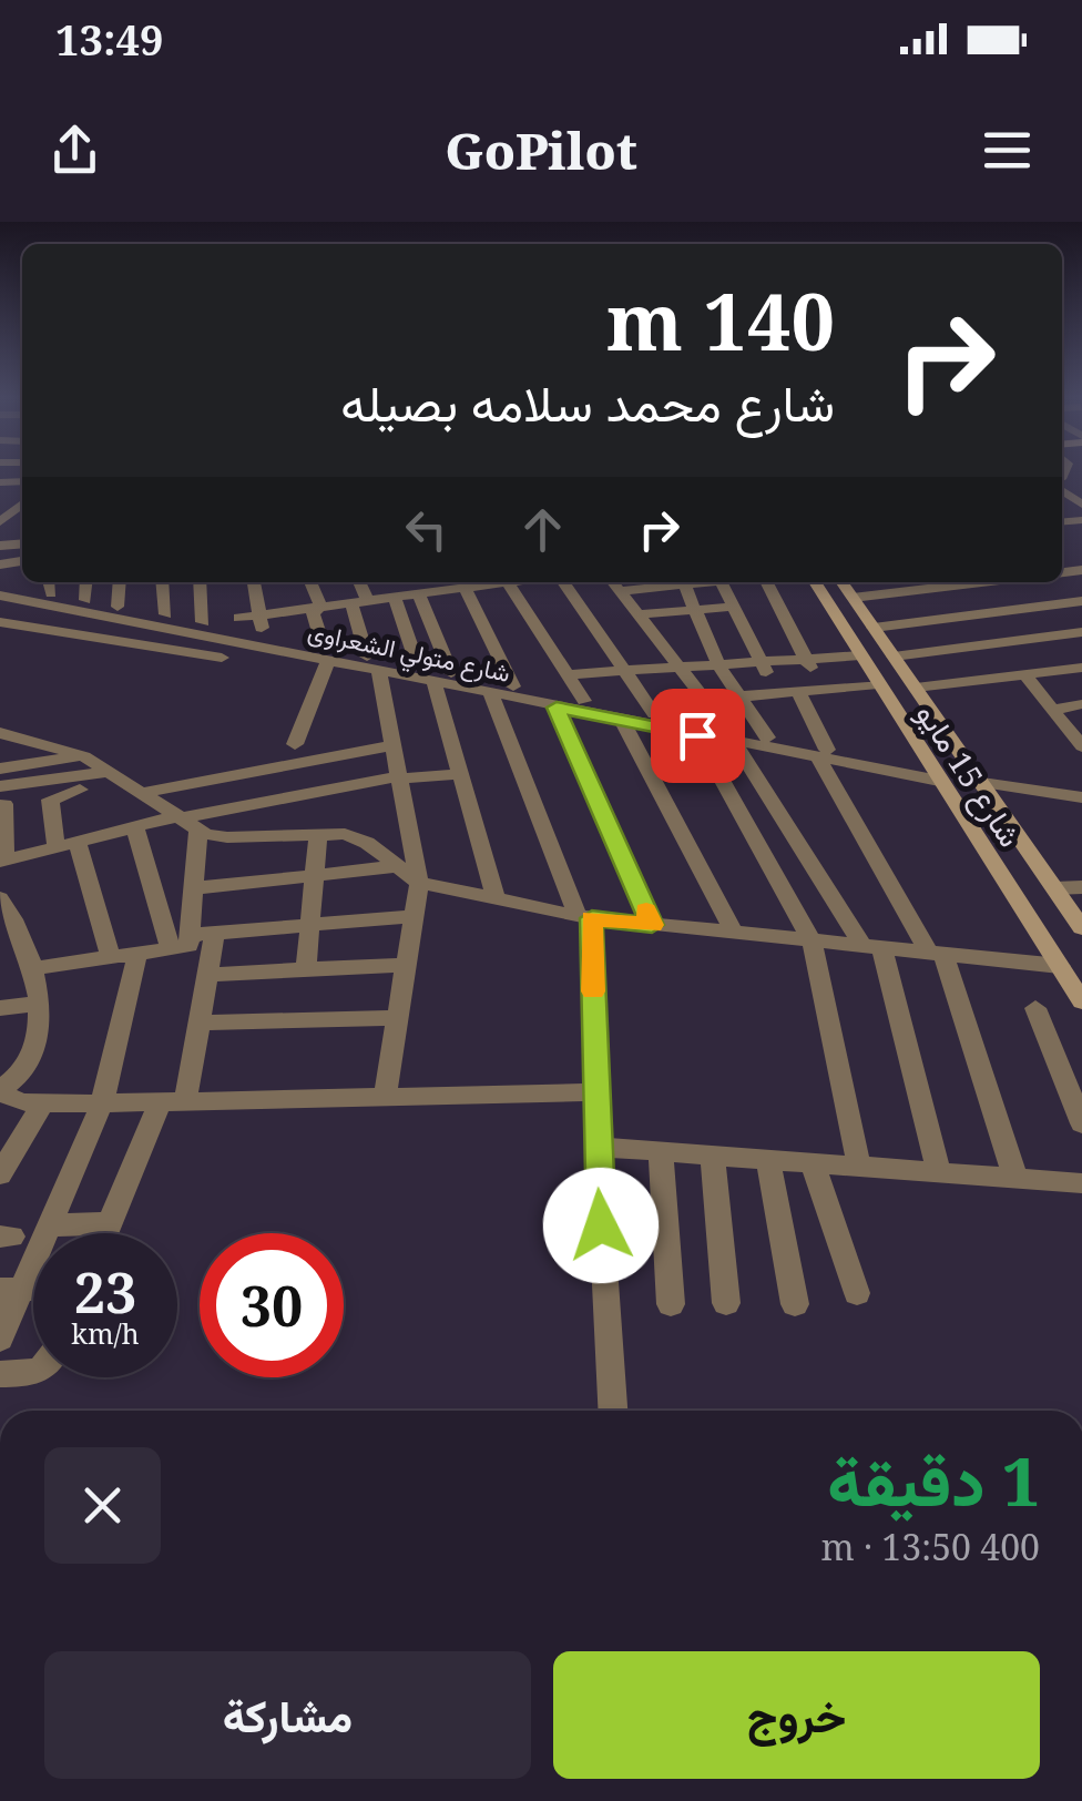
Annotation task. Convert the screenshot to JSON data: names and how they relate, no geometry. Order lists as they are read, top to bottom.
{
  "streets": {
    "main road": ["شارع 15 مايو"],
    "street": ["شارع متولي الشعراوى"]
  },
  "crossings": [
    ["شارع متولي الشعراوى", "شارع 15 مايو"]
  ],
  "page": {
    "status": "13:49",
    "header": "GoPilot",
    "turn": ["140 m", "شارع محمد سلامه بصيله"],
    "speed": "23 km/h",
    "limit": "30",
    "heading": ["1 دقيقة", "400 m · 13:50"],
    "buttons": ["خروج", "مشاركة"]
  }
}
